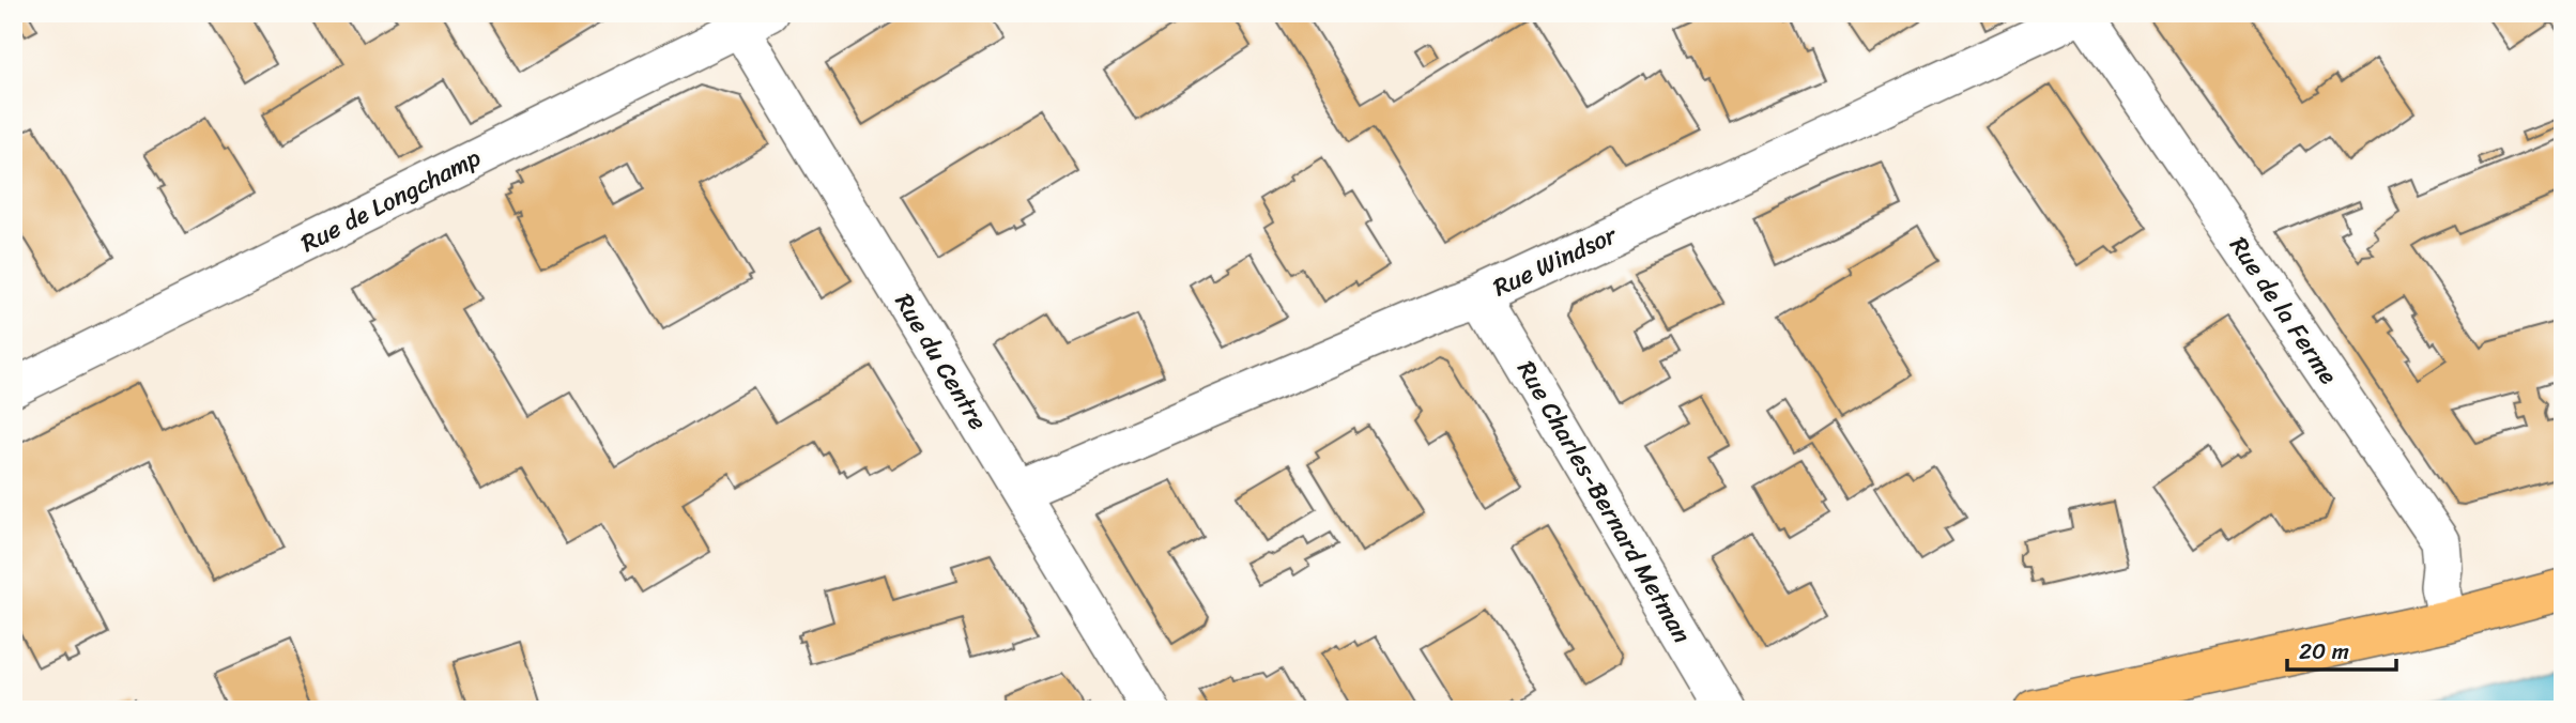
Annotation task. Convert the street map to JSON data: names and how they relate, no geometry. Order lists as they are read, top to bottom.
{
  "streets": {
    "street": [
      "Rue de Longchamp",
      "Rue Windsor",
      "Rue de la Ferme",
      "Rue du Centre",
      "Rue Charles-Bernard Metman"
    ]
  },
  "crossings": [
    ["Rue de Longchamp", "Rue du Centre"],
    ["Rue Windsor", "Rue de la Ferme"],
    ["Rue Windsor", "Rue du Centre"],
    ["Rue Windsor", "Rue Charles-Bernard Metman"]
  ],
  "scale_bar": "20 m"
}
